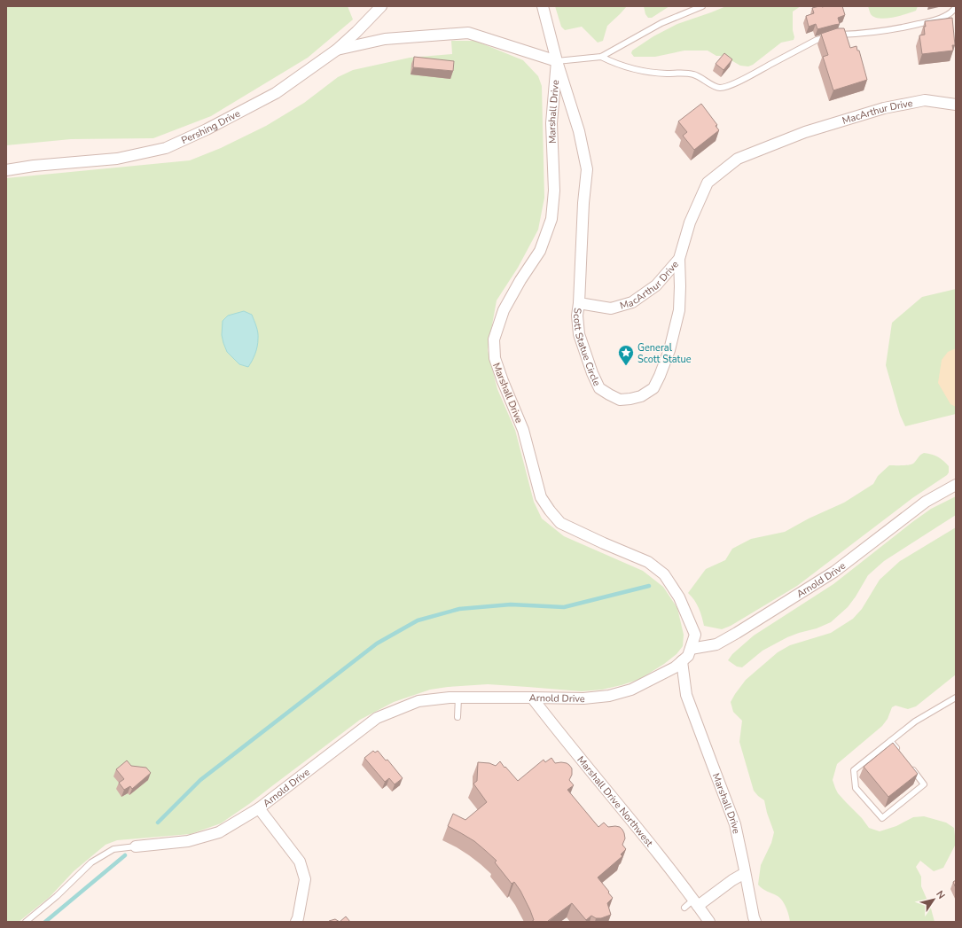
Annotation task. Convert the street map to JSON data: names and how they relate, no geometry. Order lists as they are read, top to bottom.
{
  "streets": {
    "street": [
      "Marshall Drive",
      "MacArthur Drive",
      "Pershing Drive",
      "Scott Statue Circle",
      "Arnold Drive",
      "Marshall Drive Northwest"
    ]
  },
  "crossings": [
    ["Marshall Drive", "Arnold Drive"],
    ["MacArthur Drive", "Scott Statue Circle"],
    ["Arnold Drive", "Marshall Drive Northwest"]
  ],
  "places": {
    "place": ["General Scott Statue"]
  },
  "north": "top right"
}
